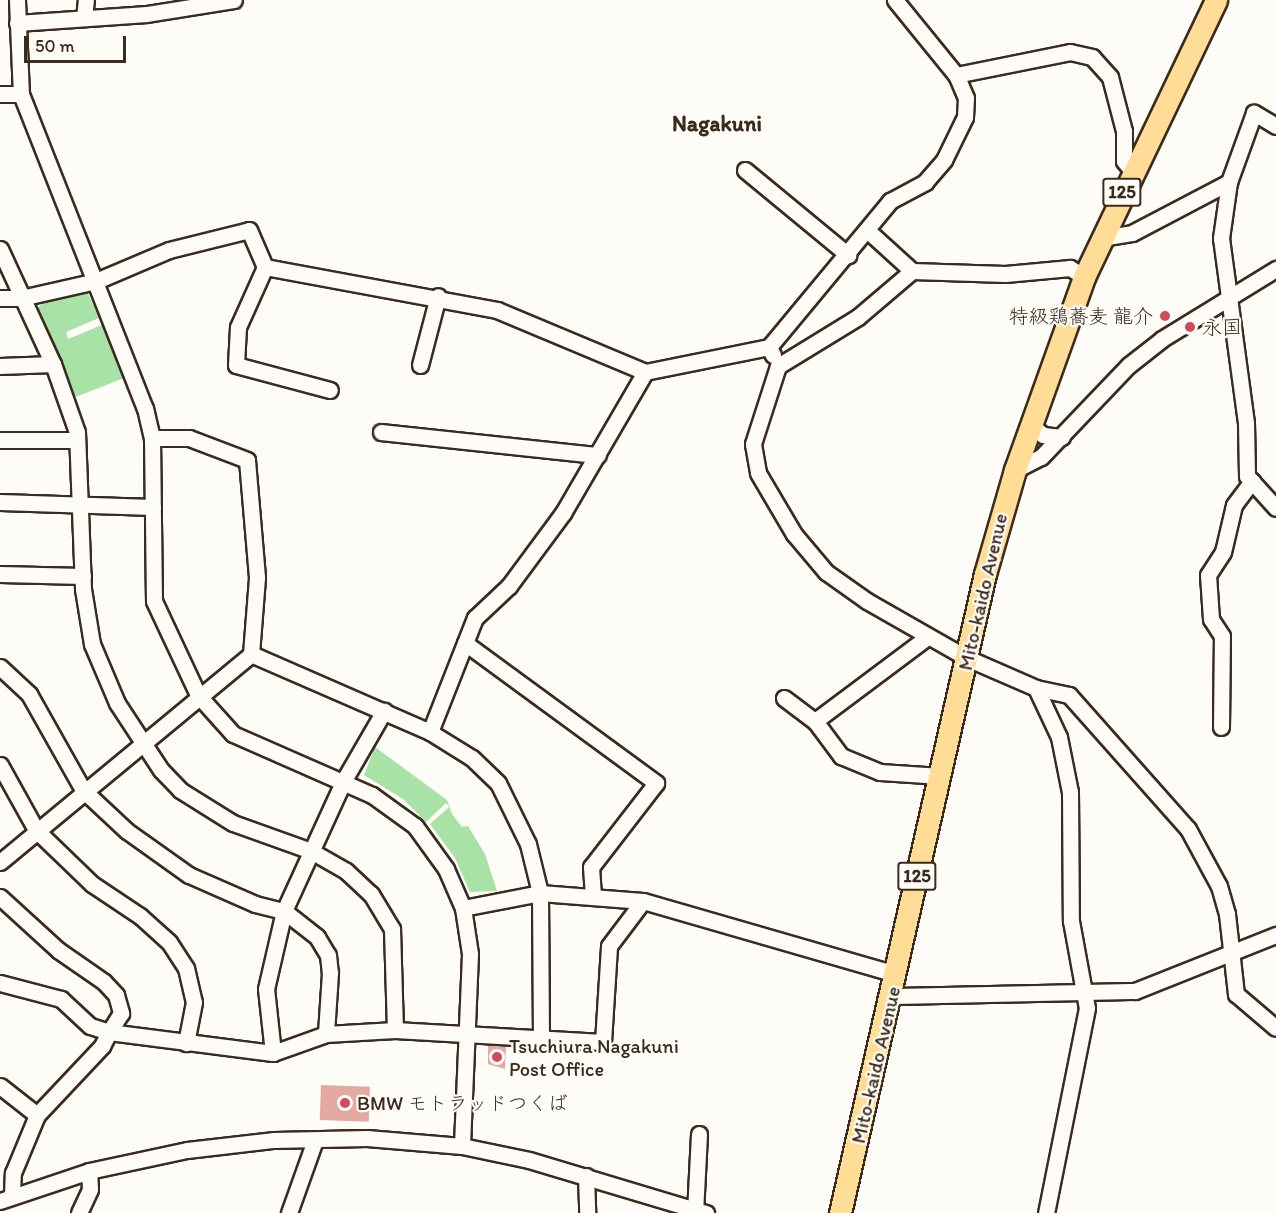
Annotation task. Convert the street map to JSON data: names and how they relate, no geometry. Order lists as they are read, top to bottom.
{
  "streets": {
    "highway": ["125", "Mito-kaido Avenue"]
  },
  "districts": ["Nagakuni"],
  "places": [
    "特級鶏蕎麦 龍介",
    "永国",
    "Tsuchiura Nagakuni Post Office",
    "BMW モトラッドつくば"
  ],
  "scale_bar": "50 m"
}
